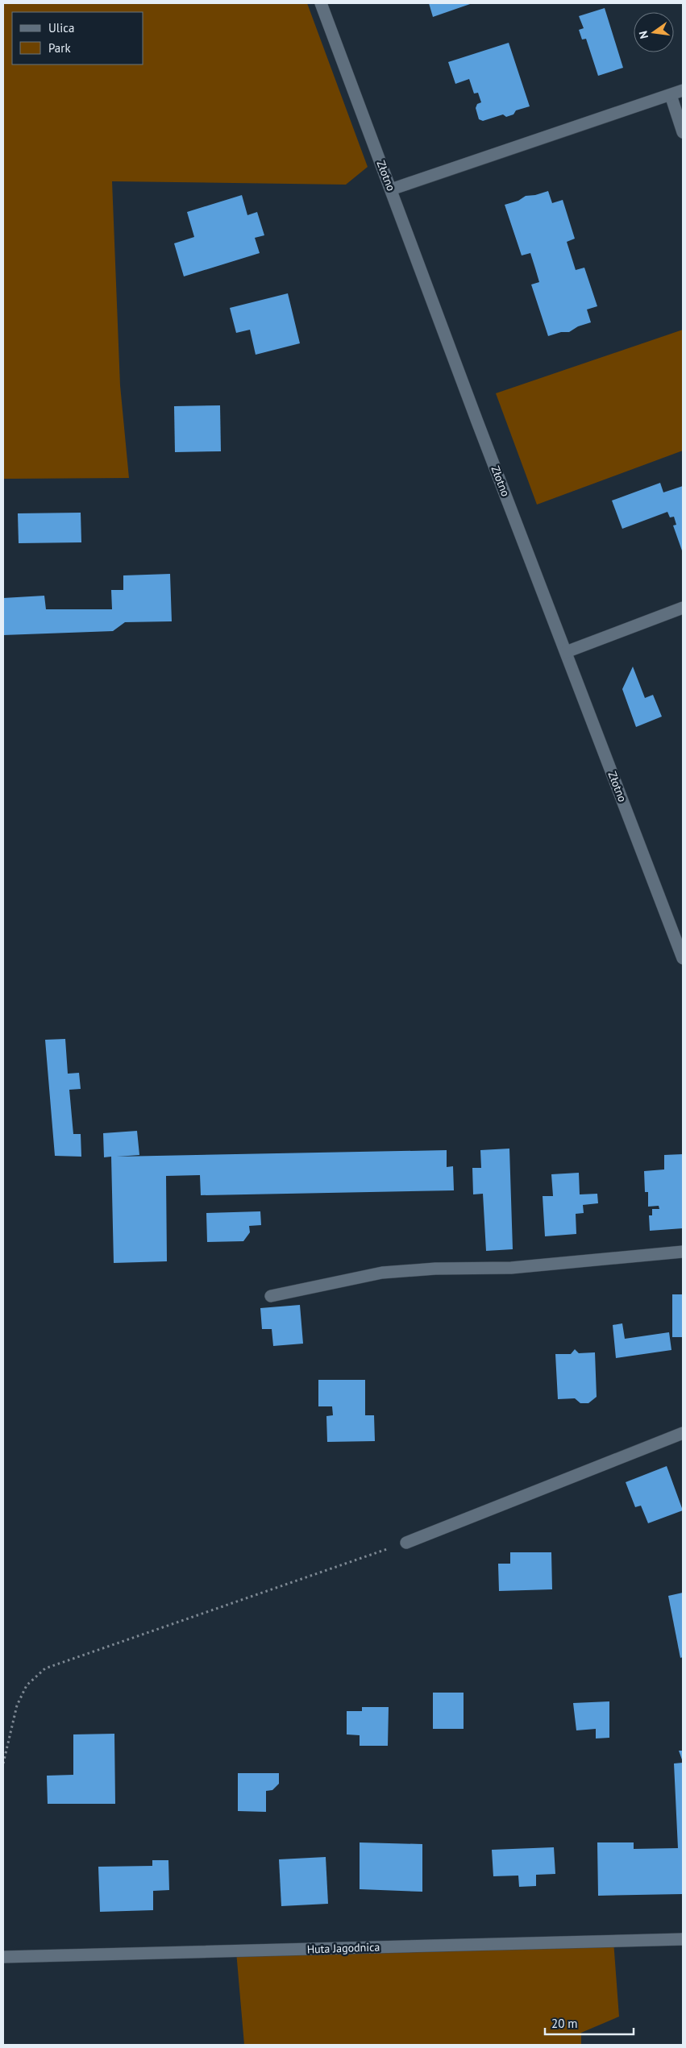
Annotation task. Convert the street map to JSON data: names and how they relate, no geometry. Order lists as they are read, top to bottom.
{
  "streets": {
    "street": ["Złotno", "Huta Jagodnica"]
  },
  "legend": ["Ulica", "Park"],
  "scale_bar": "20 m",
  "north": "left"
}
